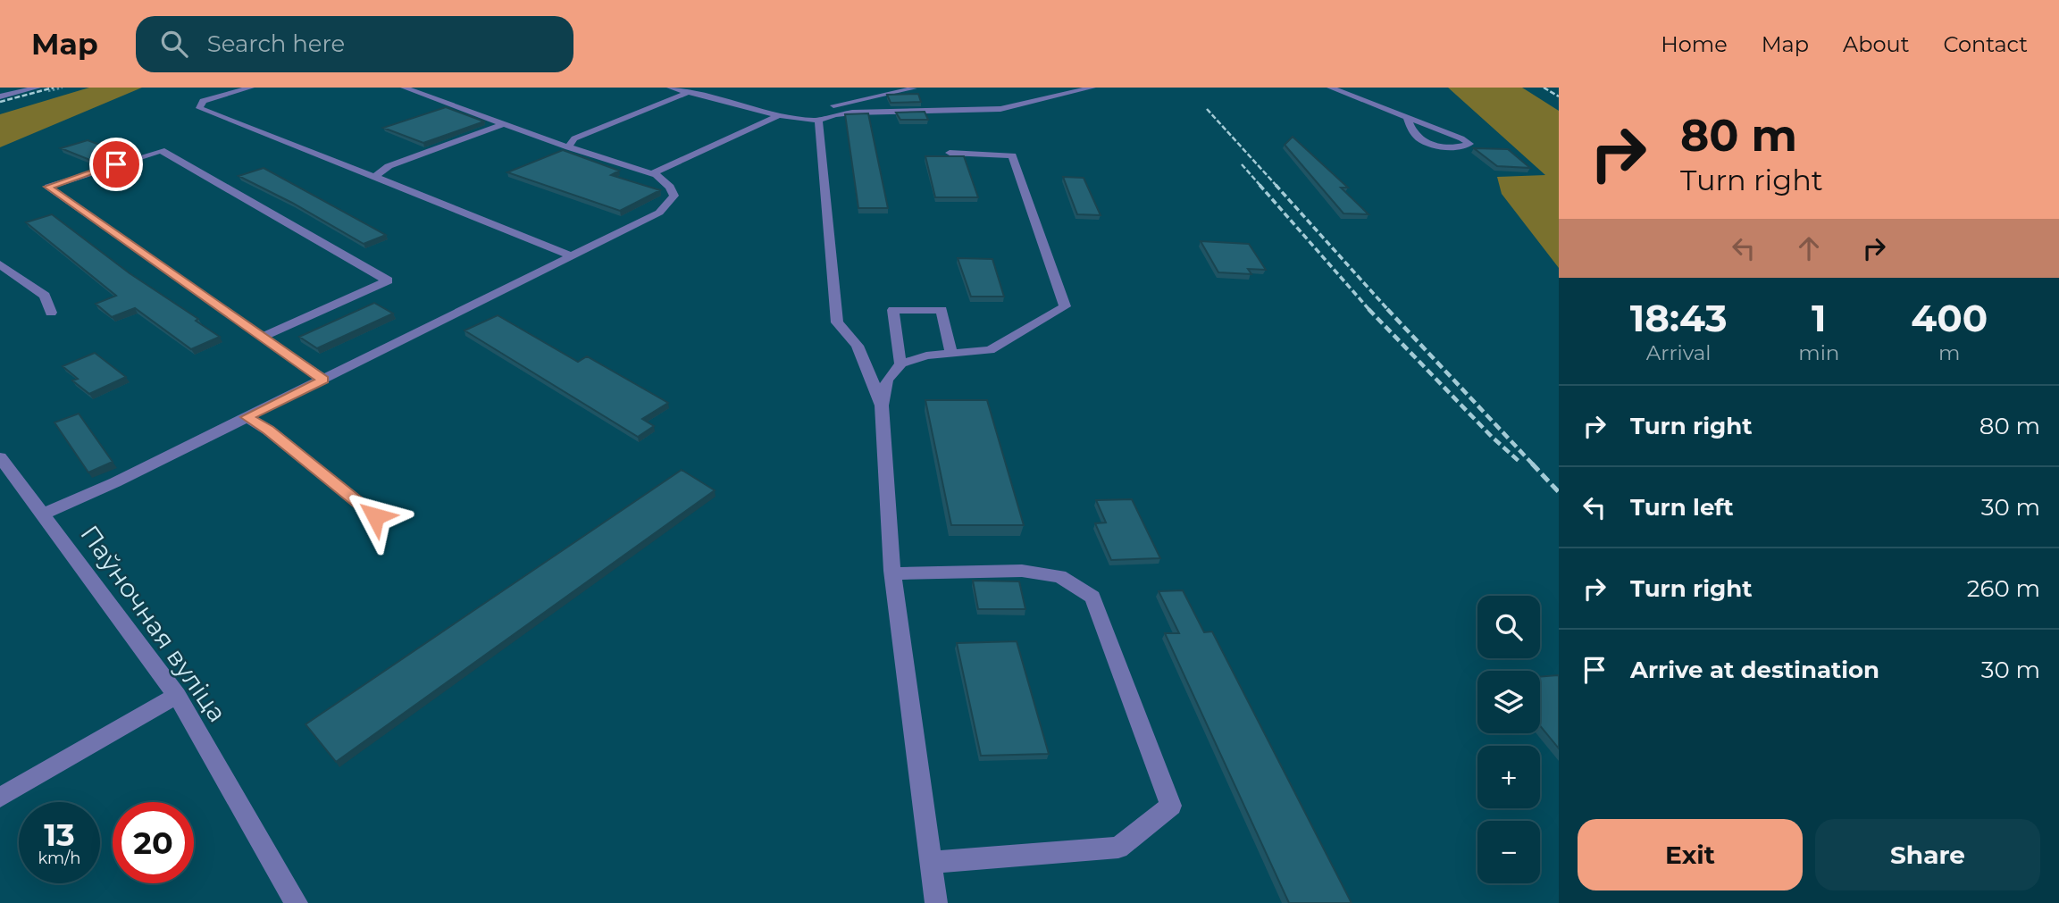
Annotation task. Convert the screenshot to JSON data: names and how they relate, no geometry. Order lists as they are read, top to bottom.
{
  "streets": {
    "street": ["Паўночная вуліца"]
  },
  "page": {
    "header": "Map",
    "search": "Search here",
    "nav": [
      "Home",
      "Map",
      "About",
      "Contact"
    ],
    "turn": ["80 m", "Turn right"],
    "eta": [
      "18:43",
      "Arrival",
      "1",
      "min",
      "400",
      "m"
    ],
    "list": [
      {
        "name": "Turn right",
        "value": "80 m"
      },
      {
        "name": "Turn left",
        "value": "30 m"
      },
      {
        "name": "Turn right",
        "value": "260 m"
      },
      {
        "name": "Arrive at destination",
        "value": "30 m"
      }
    ],
    "map_buttons": ["+", "−"],
    "speed": "13 km/h",
    "limit": "20",
    "buttons": ["Exit", "Share"]
  }
}
